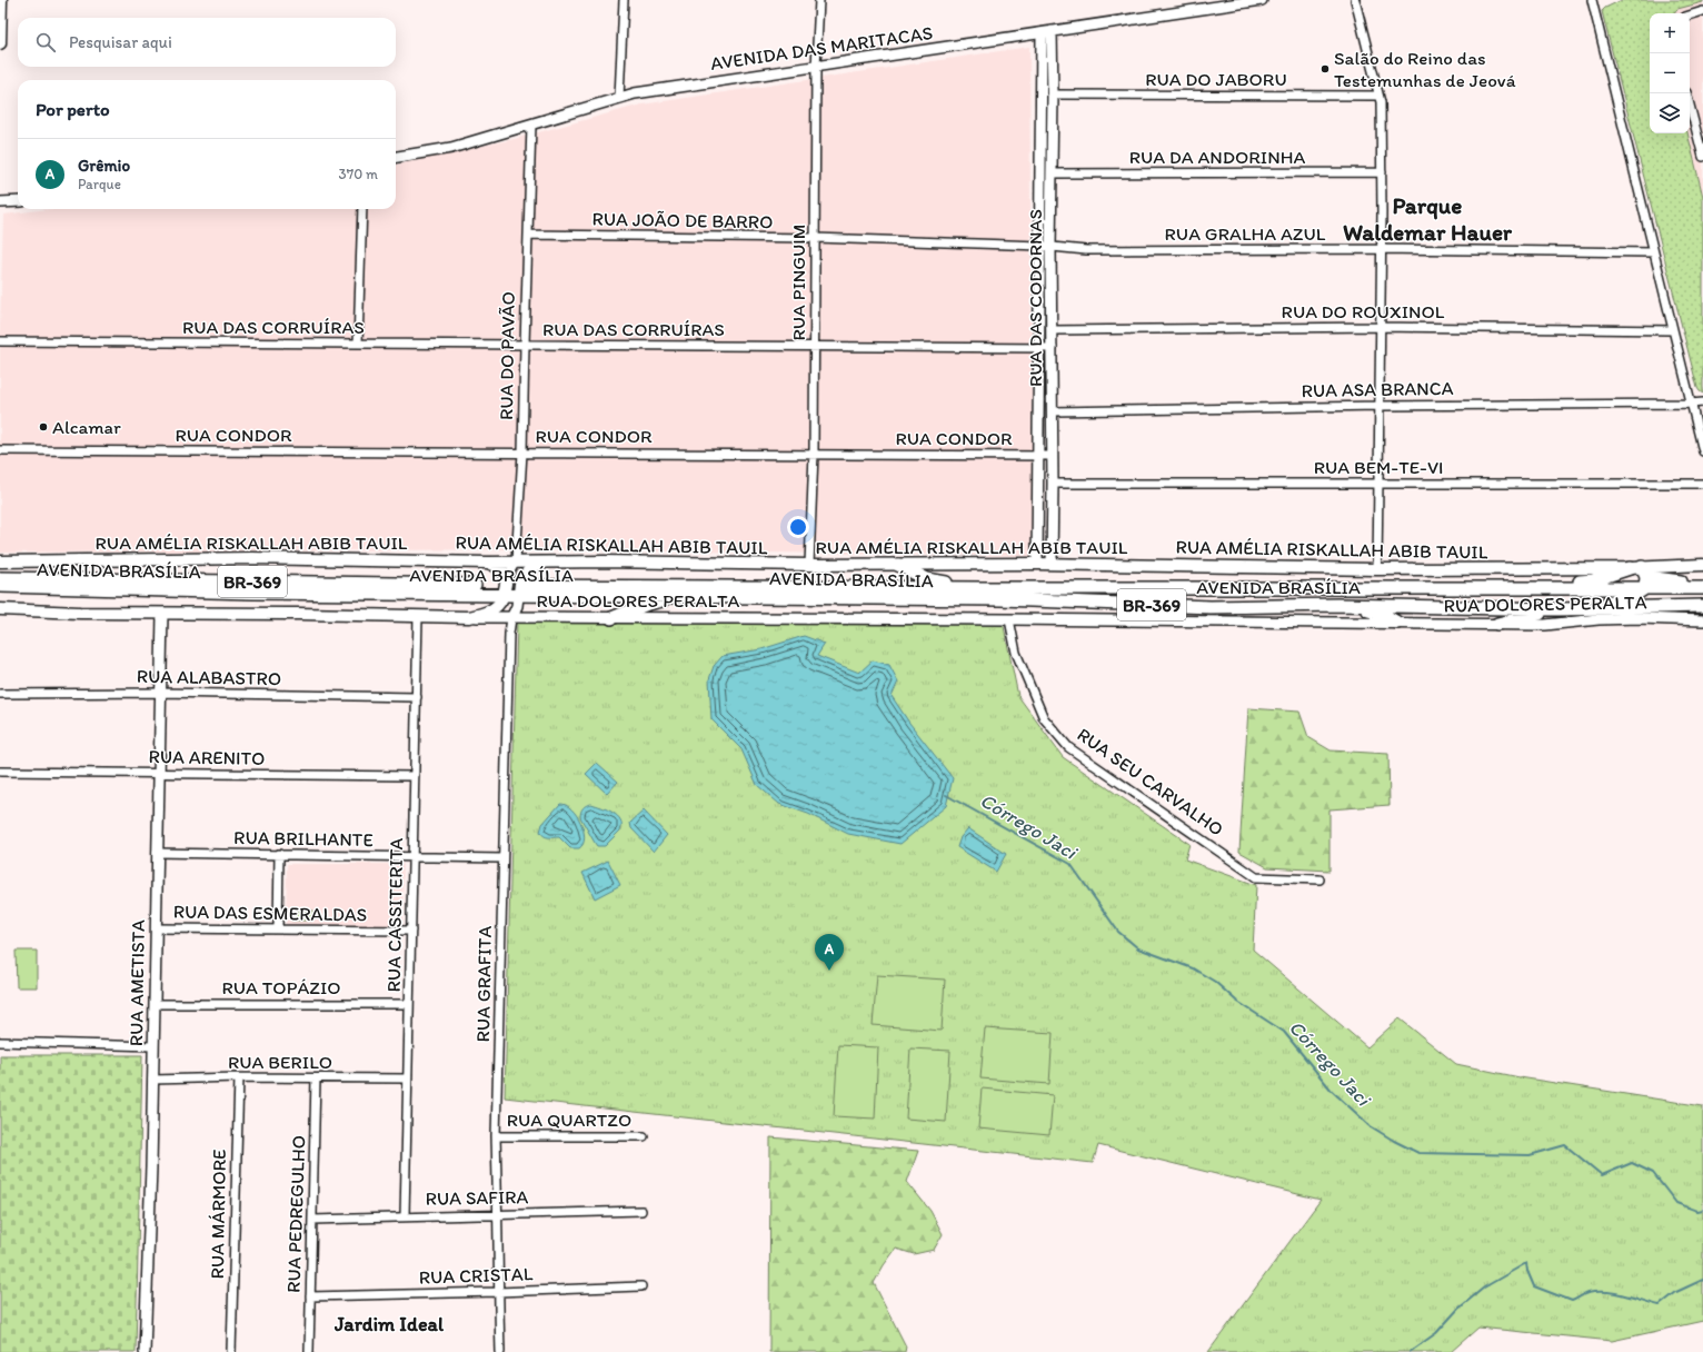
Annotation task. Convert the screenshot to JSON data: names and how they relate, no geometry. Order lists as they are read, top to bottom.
{
  "streets": {
    "highway": ["AVENIDA BRASÍLIA", "BR-369"],
    "main road": ["RUA AMÉLIA RISKALLAH ABIB TAUIL", "RUA DOLORES PERALTA"],
    "street": [
      "AVENIDA DAS MARITACAS",
      "RUA DO JABORU",
      "RUA DA ANDORINHA",
      "RUA JOÃO DE BARRO",
      "RUA GRALHA AZUL",
      "RUA PINGUIM",
      "RUA DAS CODORNAS",
      "RUA DO ROUXINOL",
      "RUA DAS CORRUÍRAS",
      "RUA DO PAVÃO",
      "RUA ASA BRANCA",
      "RUA CONDOR",
      "RUA BEM-TE-VI",
      "RUA ALABASTRO",
      "RUA ARENITO",
      "RUA SEU CARVALHO",
      "RUA BRILHANTE",
      "RUA DAS ESMERALDAS",
      "RUA CASSITERITA",
      "RUA AMETISTA",
      "RUA GRAFITA",
      "RUA TOPÁZIO",
      "RUA BERILO",
      "RUA QUARTZO",
      "RUA SAFIRA",
      "RUA MÁRMORE",
      "RUA PEDREGULHO",
      "RUA CRISTAL"
    ]
  },
  "crossings": [
    ["AVENIDA DAS MARITACAS", "RUA PINGUIM"],
    ["AVENIDA DAS MARITACAS", "RUA DAS CODORNAS"],
    ["AVENIDA DAS MARITACAS", "RUA DO PAVÃO"],
    ["RUA DO JABORU", "RUA DAS CODORNAS"],
    ["RUA DA ANDORINHA", "RUA DAS CODORNAS"],
    ["RUA JOÃO DE BARRO", "RUA GRALHA AZUL"],
    ["RUA JOÃO DE BARRO", "RUA PINGUIM"],
    ["RUA JOÃO DE BARRO", "RUA DAS CODORNAS"],
    ["RUA JOÃO DE BARRO", "RUA DO PAVÃO"],
    ["RUA GRALHA AZUL", "RUA DAS CODORNAS"],
    ["RUA PINGUIM", "RUA DAS CORRUÍRAS"],
    ["RUA PINGUIM", "RUA CONDOR"],
    ["RUA PINGUIM", "RUA AMÉLIA RISKALLAH ABIB TAUIL"],
    ["RUA DAS CODORNAS", "RUA DO ROUXINOL"],
    ["RUA DAS CODORNAS", "RUA DAS CORRUÍRAS"],
    ["RUA DAS CODORNAS", "RUA ASA BRANCA"],
    ["RUA DAS CODORNAS", "RUA CONDOR"],
    ["RUA DAS CODORNAS", "RUA BEM-TE-VI"],
    ["RUA DAS CODORNAS", "RUA AMÉLIA RISKALLAH ABIB TAUIL"],
    ["RUA DAS CORRUÍRAS", "RUA DO PAVÃO"],
    ["RUA DO PAVÃO", "RUA CONDOR"],
    ["RUA DO PAVÃO", "RUA AMÉLIA RISKALLAH ABIB TAUIL"],
    ["RUA DO PAVÃO", "AVENIDA BRASÍLIA"],
    ["RUA AMÉLIA RISKALLAH ABIB TAUIL", "AVENIDA BRASÍLIA"],
    ["RUA DOLORES PERALTA", "RUA SEU CARVALHO"],
    ["RUA DOLORES PERALTA", "RUA CASSITERITA"],
    ["RUA DOLORES PERALTA", "RUA AMETISTA"],
    ["RUA DOLORES PERALTA", "RUA GRAFITA"],
    ["RUA ALABASTRO", "RUA CASSITERITA"],
    ["RUA ALABASTRO", "RUA AMETISTA"],
    ["RUA ARENITO", "RUA CASSITERITA"],
    ["RUA ARENITO", "RUA AMETISTA"],
    ["RUA BRILHANTE", "RUA CASSITERITA"],
    ["RUA BRILHANTE", "RUA AMETISTA"],
    ["RUA BRILHANTE", "RUA GRAFITA"],
    ["RUA DAS ESMERALDAS", "RUA CASSITERITA"],
    ["RUA DAS ESMERALDAS", "RUA AMETISTA"],
    ["RUA CASSITERITA", "RUA TOPÁZIO"],
    ["RUA CASSITERITA", "RUA BERILO"],
    ["RUA CASSITERITA", "RUA SAFIRA"],
    ["RUA AMETISTA", "RUA TOPÁZIO"],
    ["RUA AMETISTA", "RUA BERILO"],
    ["RUA GRAFITA", "RUA QUARTZO"],
    ["RUA GRAFITA", "RUA SAFIRA"],
    ["RUA GRAFITA", "RUA CRISTAL"],
    ["RUA BERILO", "RUA MÁRMORE"],
    ["RUA BERILO", "RUA PEDREGULHO"],
    ["RUA SAFIRA", "RUA PEDREGULHO"],
    ["RUA PEDREGULHO", "RUA CRISTAL"]
  ],
  "districts": ["Parque Waldemar Hauer", "Jardim Ideal"],
  "water": ["Córrego Jaci"],
  "places": ["Salão do Reino das Testemunhas de Jeová", "Alcamar"],
  "page": {
    "map_buttons": ["+", "−"],
    "search": "Pesquisar aqui",
    "heading": "Por perto",
    "list": [
      {
        "mark": "A",
        "name": "Grêmio",
        "note": "Parque",
        "value": "370 m"
      }
    ],
    "pins": "A"
  }
}
